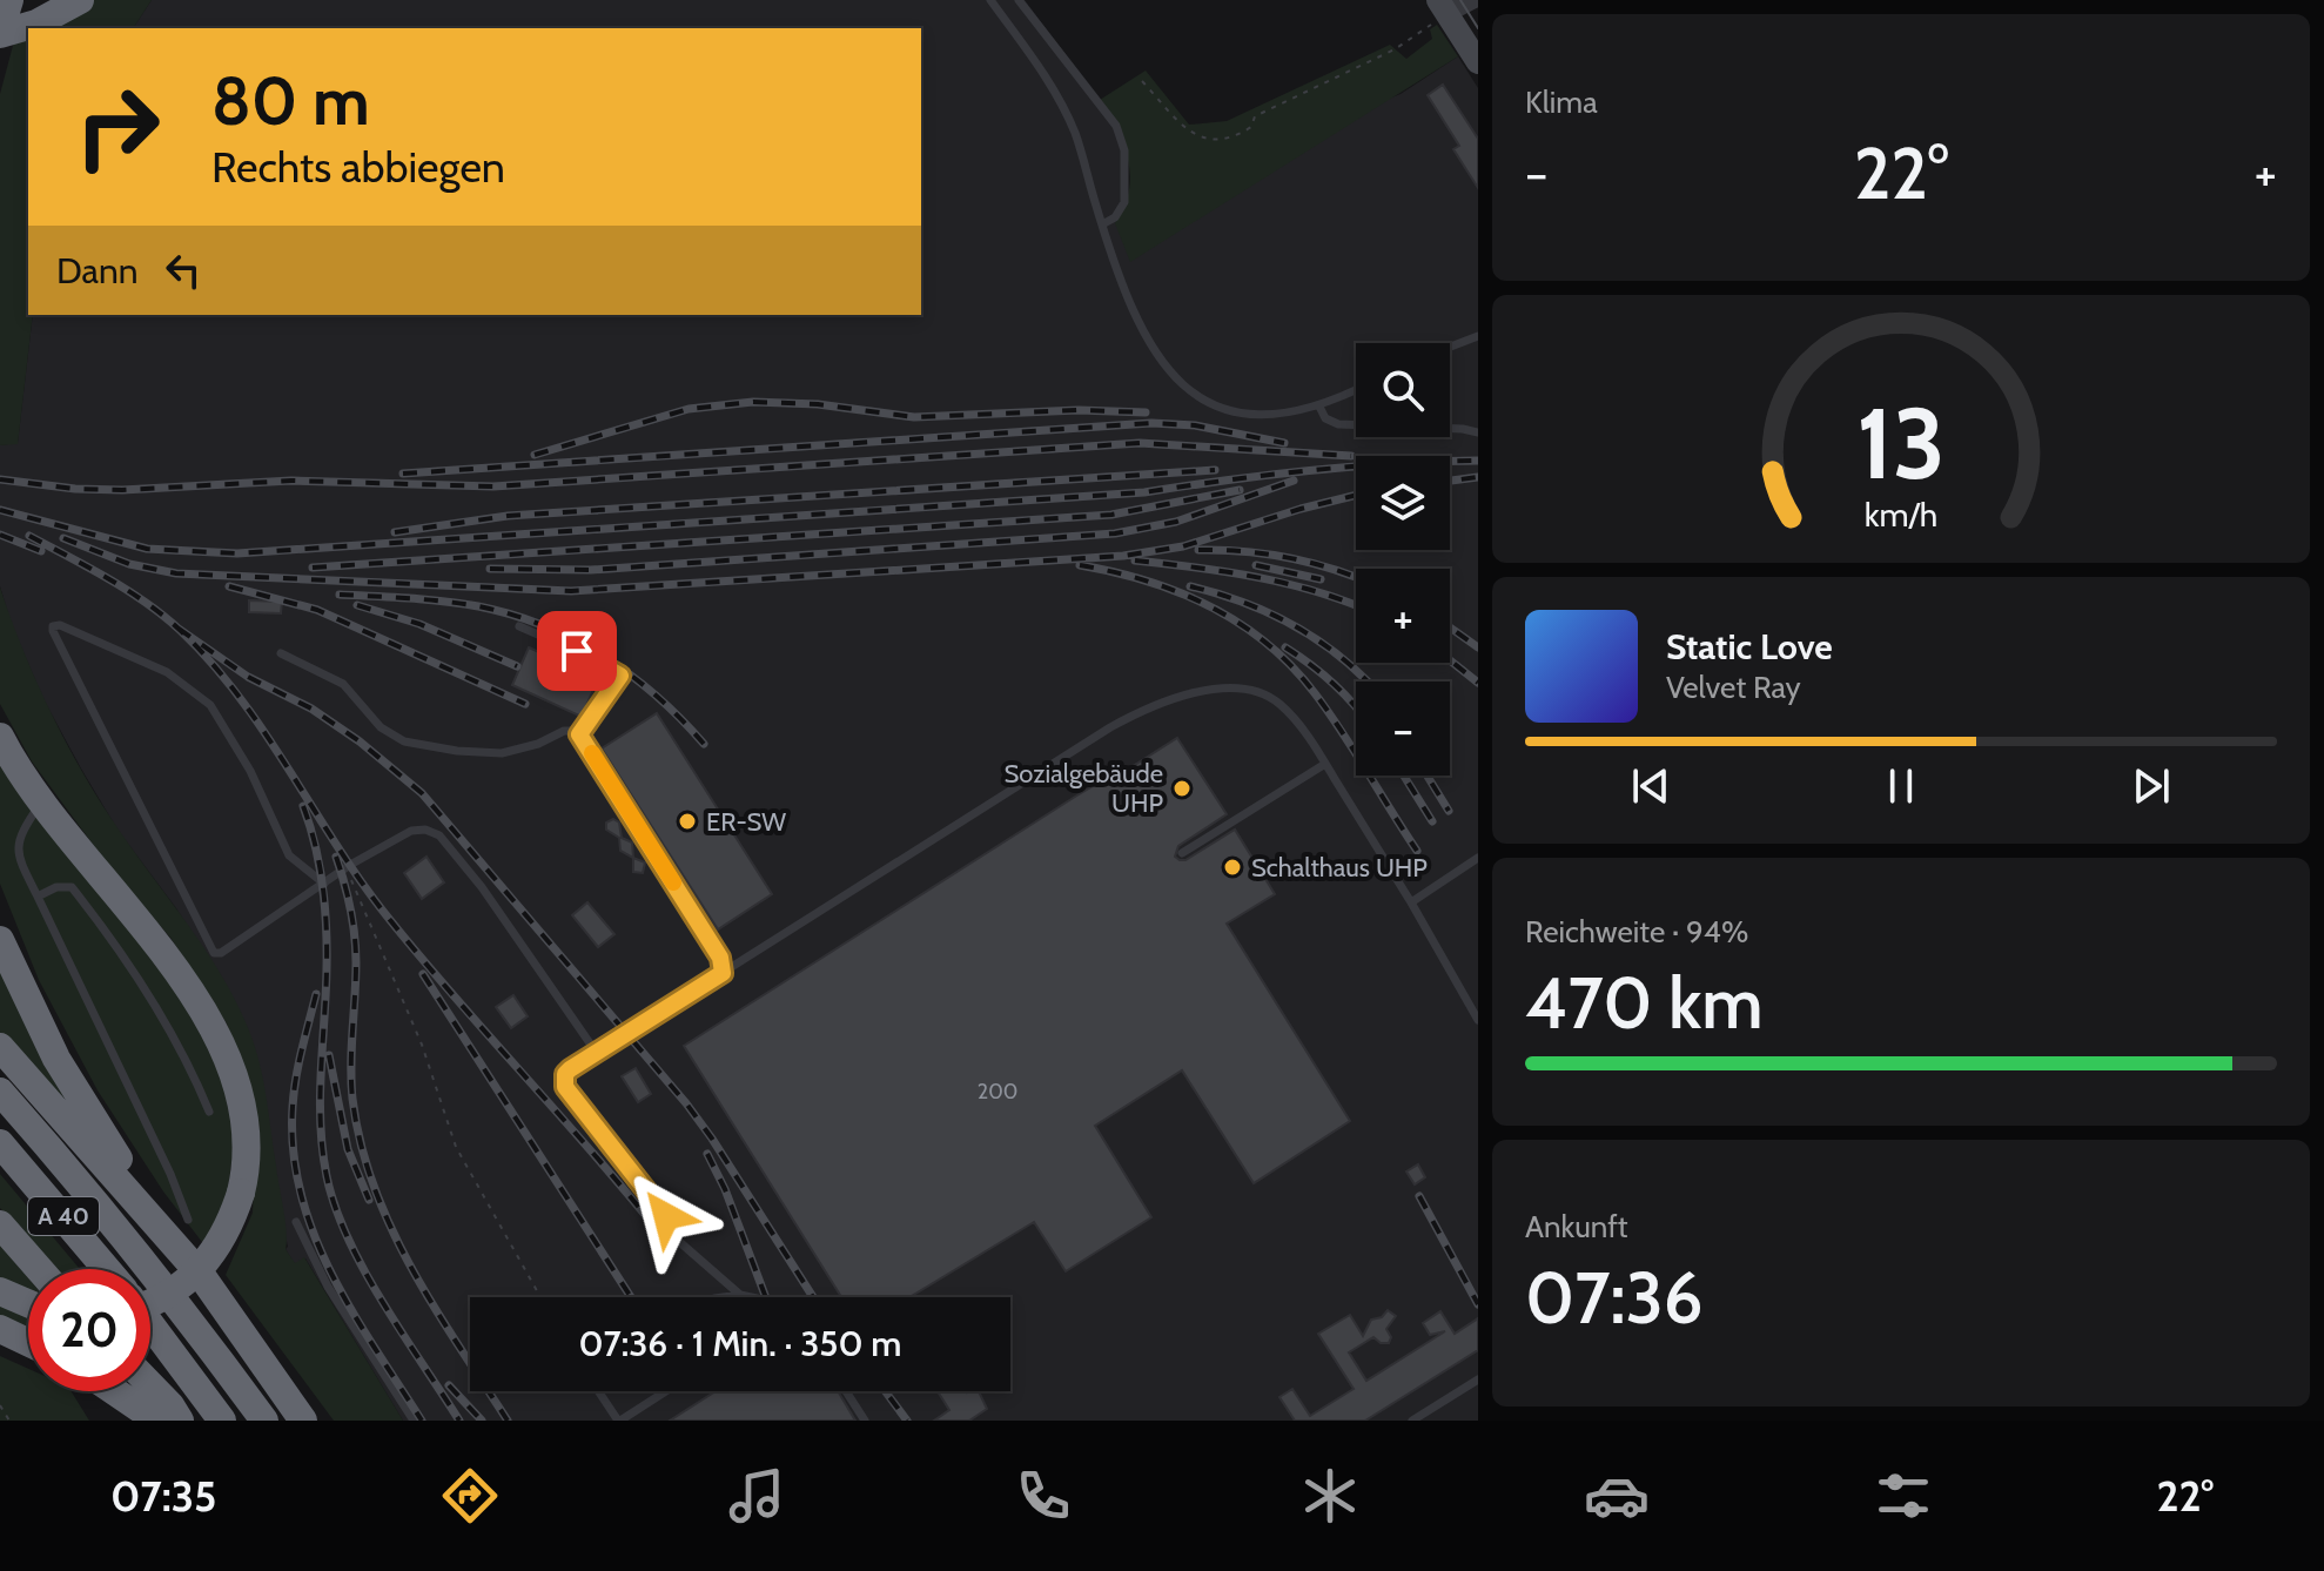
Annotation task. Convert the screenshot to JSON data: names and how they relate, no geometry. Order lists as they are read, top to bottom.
{
  "streets": {
    "highway": ["A 40"]
  },
  "places": ["Sozialgebäude UHP", "ER-SW", "Schalthaus UHP"],
  "house_numbers": ["200"],
  "page": {
    "tile": [
      "Klima",
      ["Reichweite · 94%", "470 km"],
      ["Ankunft", "07:36"]
    ],
    "turn": ["80 m", "Rechts abbiegen"],
    "heat": ["−", "22°", "+"],
    "then": "Dann",
    "map_buttons": ["+", "−"],
    "song": ["Static Love", "Velvet Ray"],
    "limit": "20",
    "trip": "07:36 · 1 Min. · 350 m",
    "tabs": ["07:35", "22°"],
    "gauge": ["13", "km/h"]
  }
}
